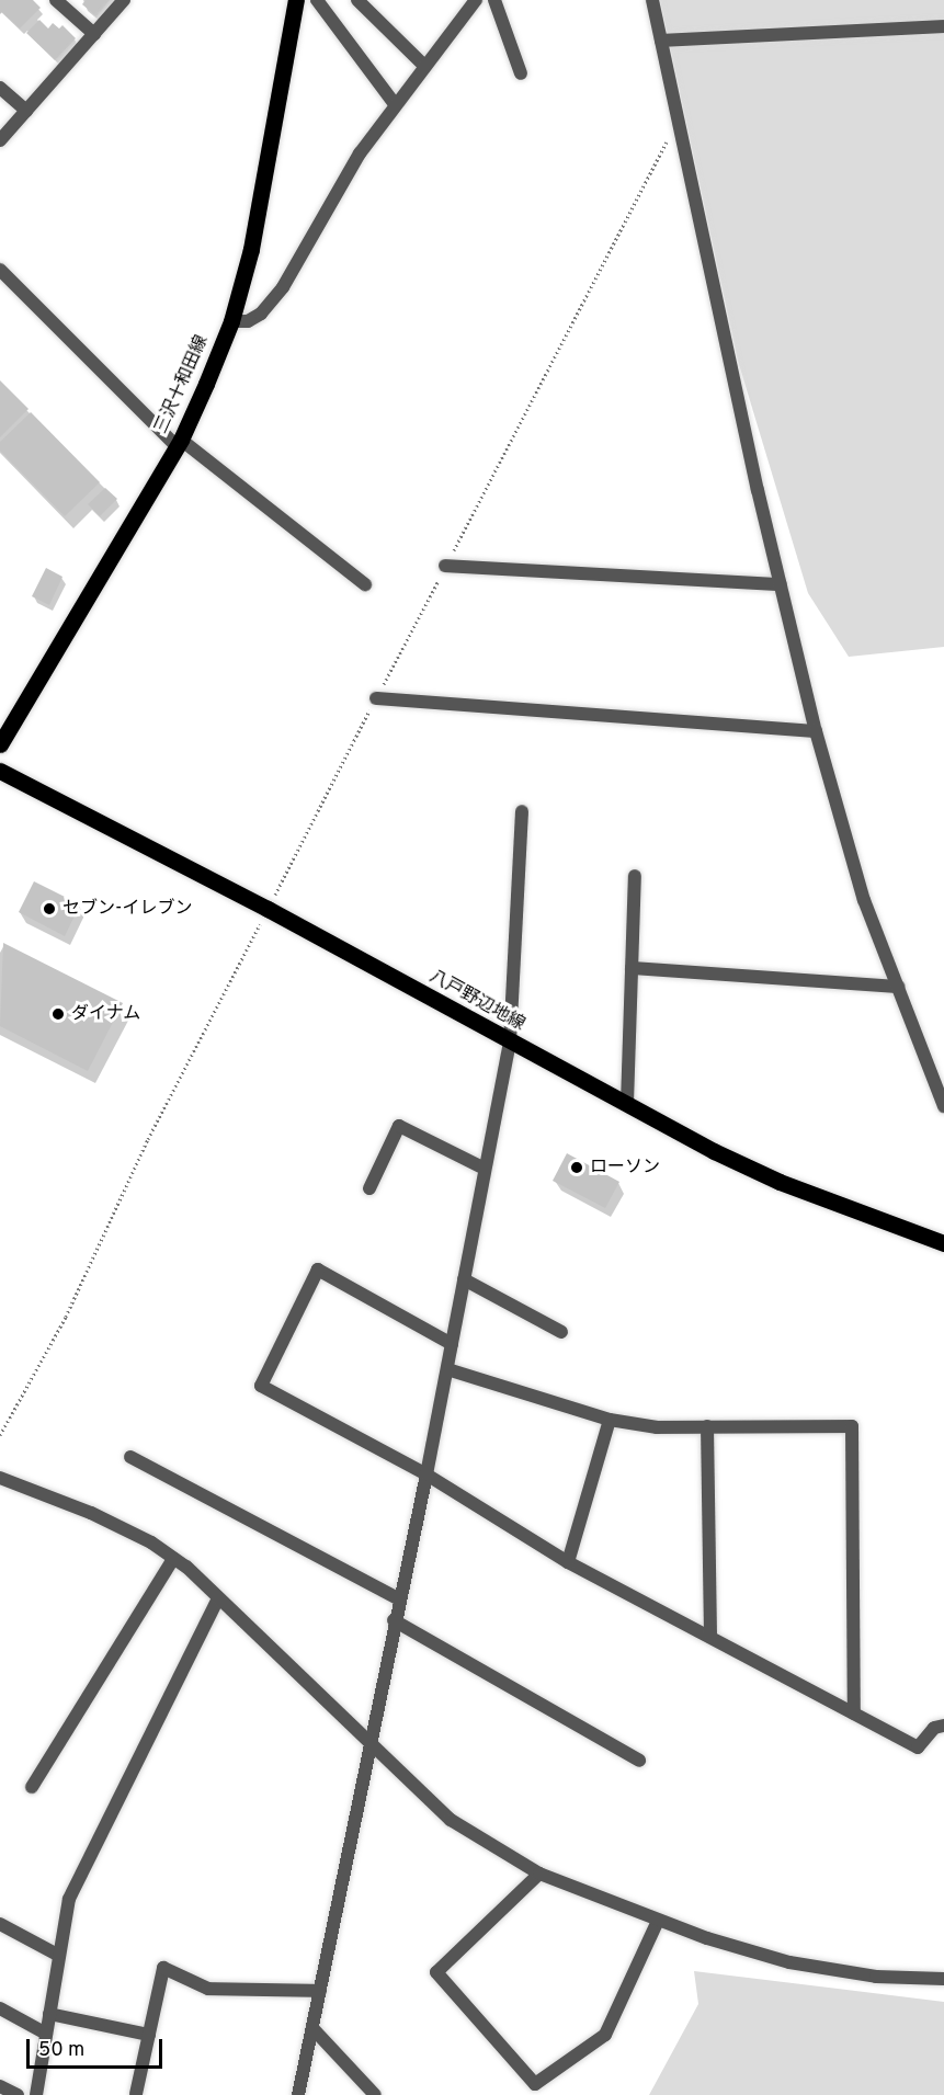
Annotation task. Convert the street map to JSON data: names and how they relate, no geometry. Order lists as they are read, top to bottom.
{
  "streets": {
    "main road": ["三沢十和田線", "八戸野辺地線"]
  },
  "places": ["セブン-イレブン", "ダイナム", "ローソン"],
  "scale_bar": "50 m"
}
